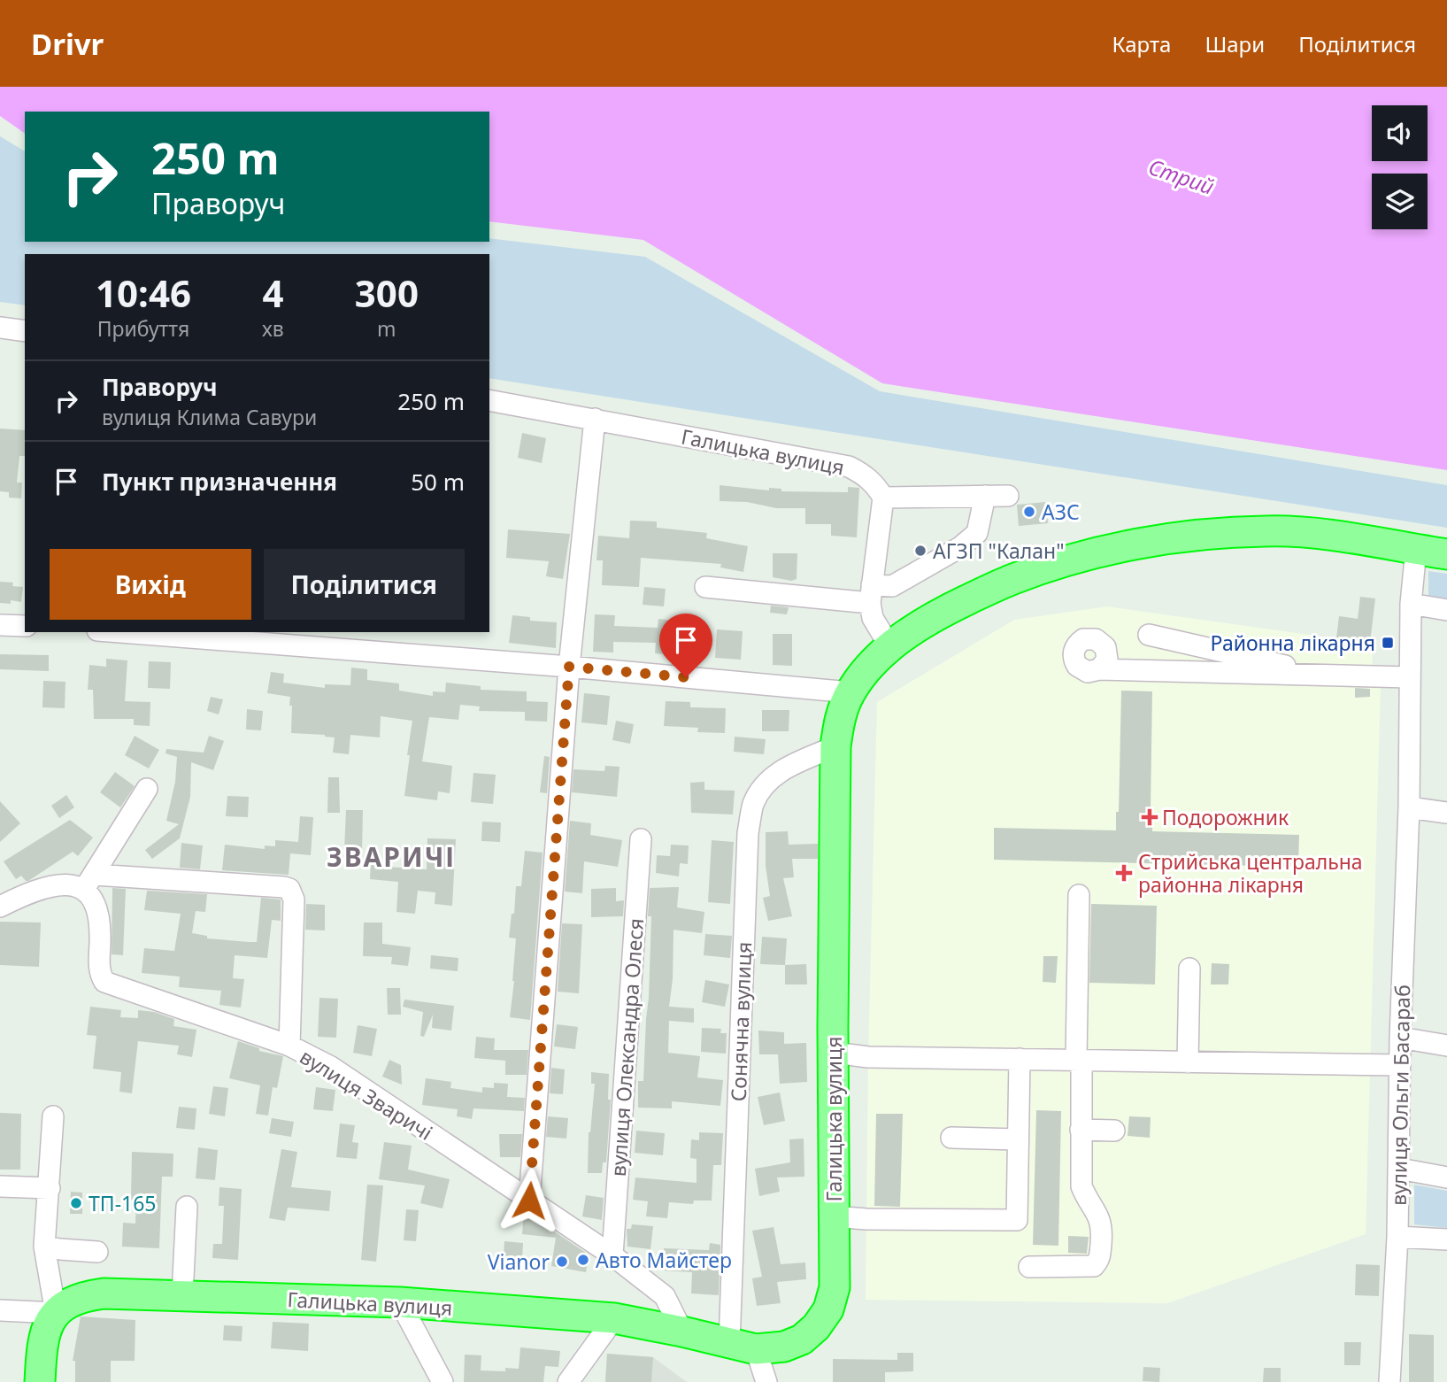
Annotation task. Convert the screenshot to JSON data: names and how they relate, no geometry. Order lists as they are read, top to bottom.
{
  "streets": {
    "highway": ["Галицька вулиця"],
    "street": [
      "Сонячна вулиця",
      "вулиця Олександра Олеся",
      "вулиця Зваричі",
      "вулиця Ольги Басараб"
    ]
  },
  "crossings": [
    ["Галицька вулиця", "Сонячна вулиця"],
    ["Галицька вулиця", "вулиця Зваричі"],
    ["Галицька вулиця", "вулиця Ольги Басараб"],
    ["вулиця Олександра Олеся", "вулиця Зваричі"]
  ],
  "districts": ["ЗВАРИЧІ"],
  "water": ["Стрий"],
  "places": {
    "other": [
      "АЗС",
      "АГЗП \"Калан\"",
      "ТП-165",
      "Авто Майстер",
      "Vianor"
    ],
    "transit": ["Районна лікарня"],
    "health": ["Подорожник", "Стрийська центральна районна лікарня"]
  },
  "page": {
    "header": "Drivr",
    "nav": ["Карта", "Шари", "Поділитися"],
    "turn": ["250 m", "Праворуч"],
    "eta": [
      "10:46",
      "Прибуття",
      "4",
      "хв",
      "300",
      "m"
    ],
    "list": [
      {
        "name": "Праворуч",
        "note": "вулиця Клима Савури",
        "value": "250 m"
      },
      {
        "name": "Пункт призначення",
        "value": "50 m"
      }
    ],
    "buttons": ["Вихід", "Поділитися"]
  }
}
